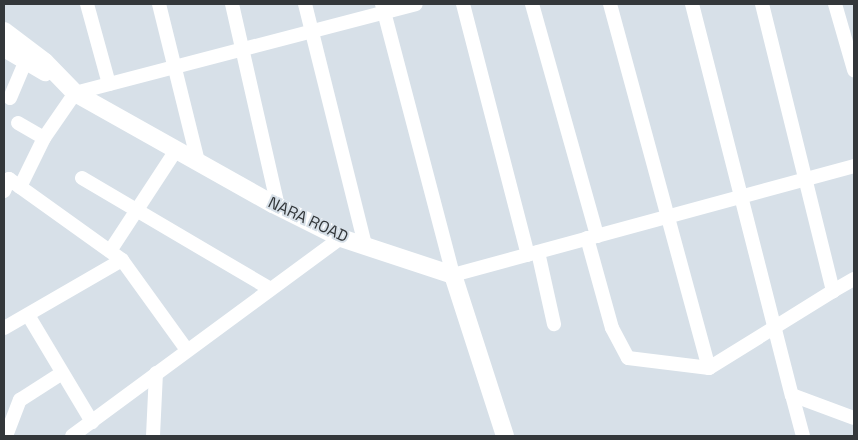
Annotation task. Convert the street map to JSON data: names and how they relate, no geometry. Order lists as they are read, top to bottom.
{
  "streets": {
    "main road": ["NARA ROAD"]
  }
}
